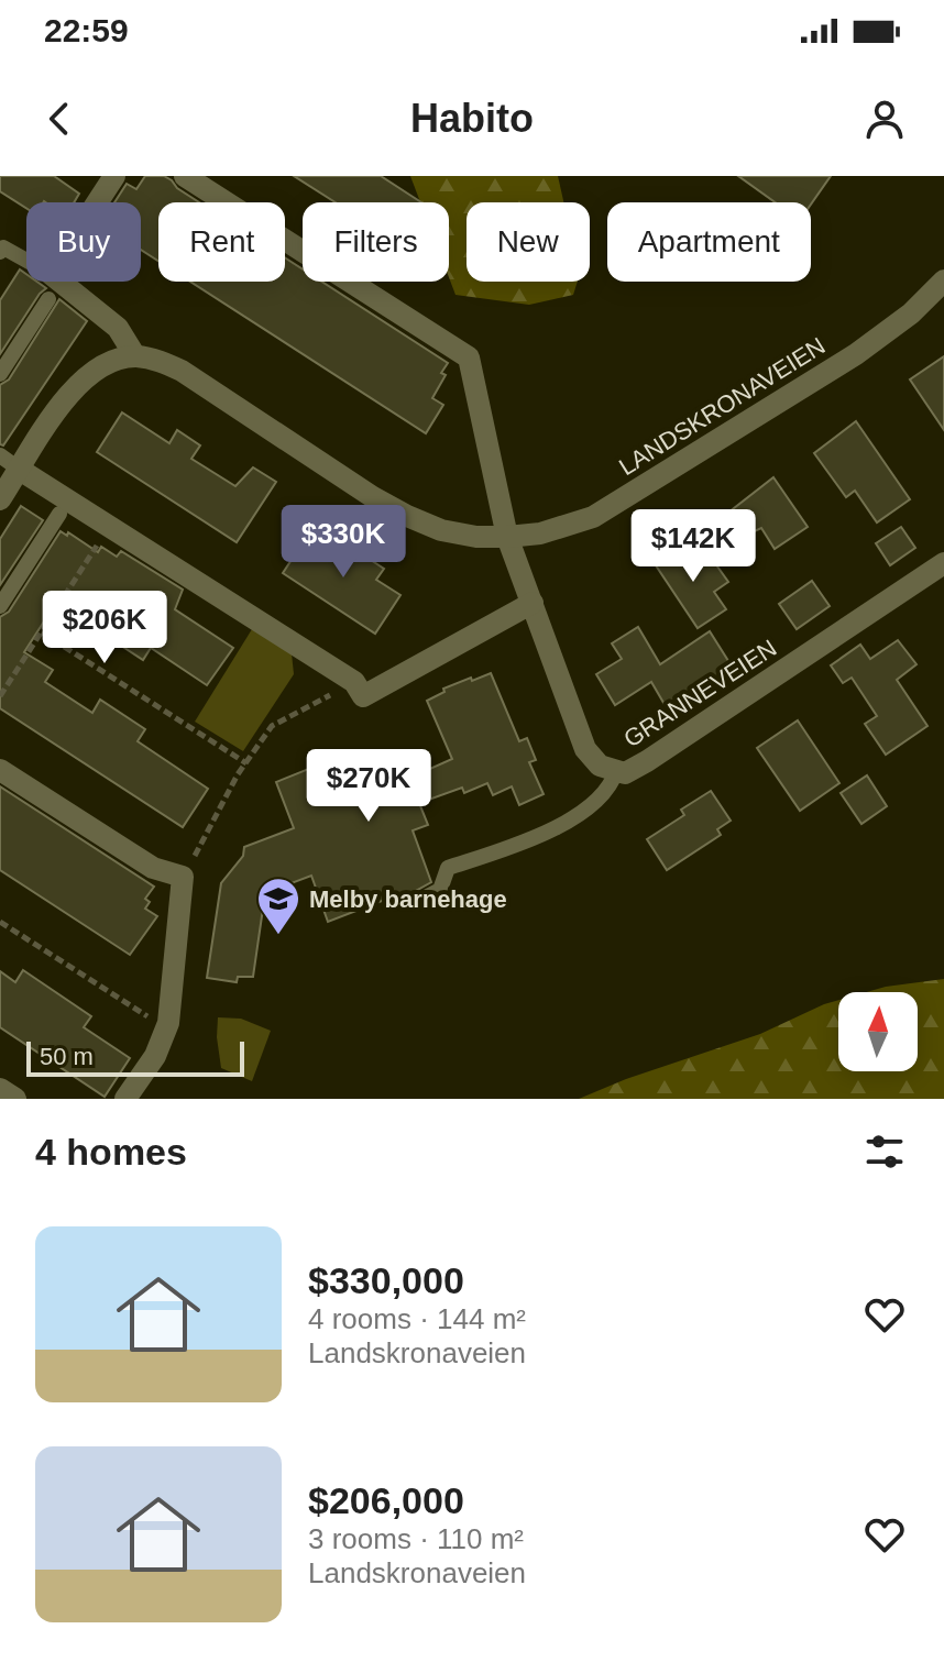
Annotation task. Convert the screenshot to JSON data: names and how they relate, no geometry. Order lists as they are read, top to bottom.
{
  "streets": {
    "street": ["LANDSKRONAVEIEN", "GRANNEVEIEN"]
  },
  "crossings": [
    ["LANDSKRONAVEIEN", "GRANNEVEIEN"]
  ],
  "places": {
    "school or university": ["Melby barnehage"]
  },
  "scale_bar": "50 m",
  "north": "top",
  "page": {
    "status": "22:59",
    "header": "Habito",
    "chip": [
      "Buy",
      "Rent",
      "Filters",
      "New",
      "Apartment"
    ],
    "price": [
      "$330K",
      "$142K",
      "$206K",
      "$270K"
    ],
    "scale": "50 m",
    "heading": "4 homes",
    "list": [
      {
        "name": "$330,000",
        "note": "4 rooms · 144 m² · Landskronaveien"
      },
      {
        "name": "$206,000",
        "note": "3 rooms · 110 m² · Landskronaveien"
      }
    ]
  }
}
